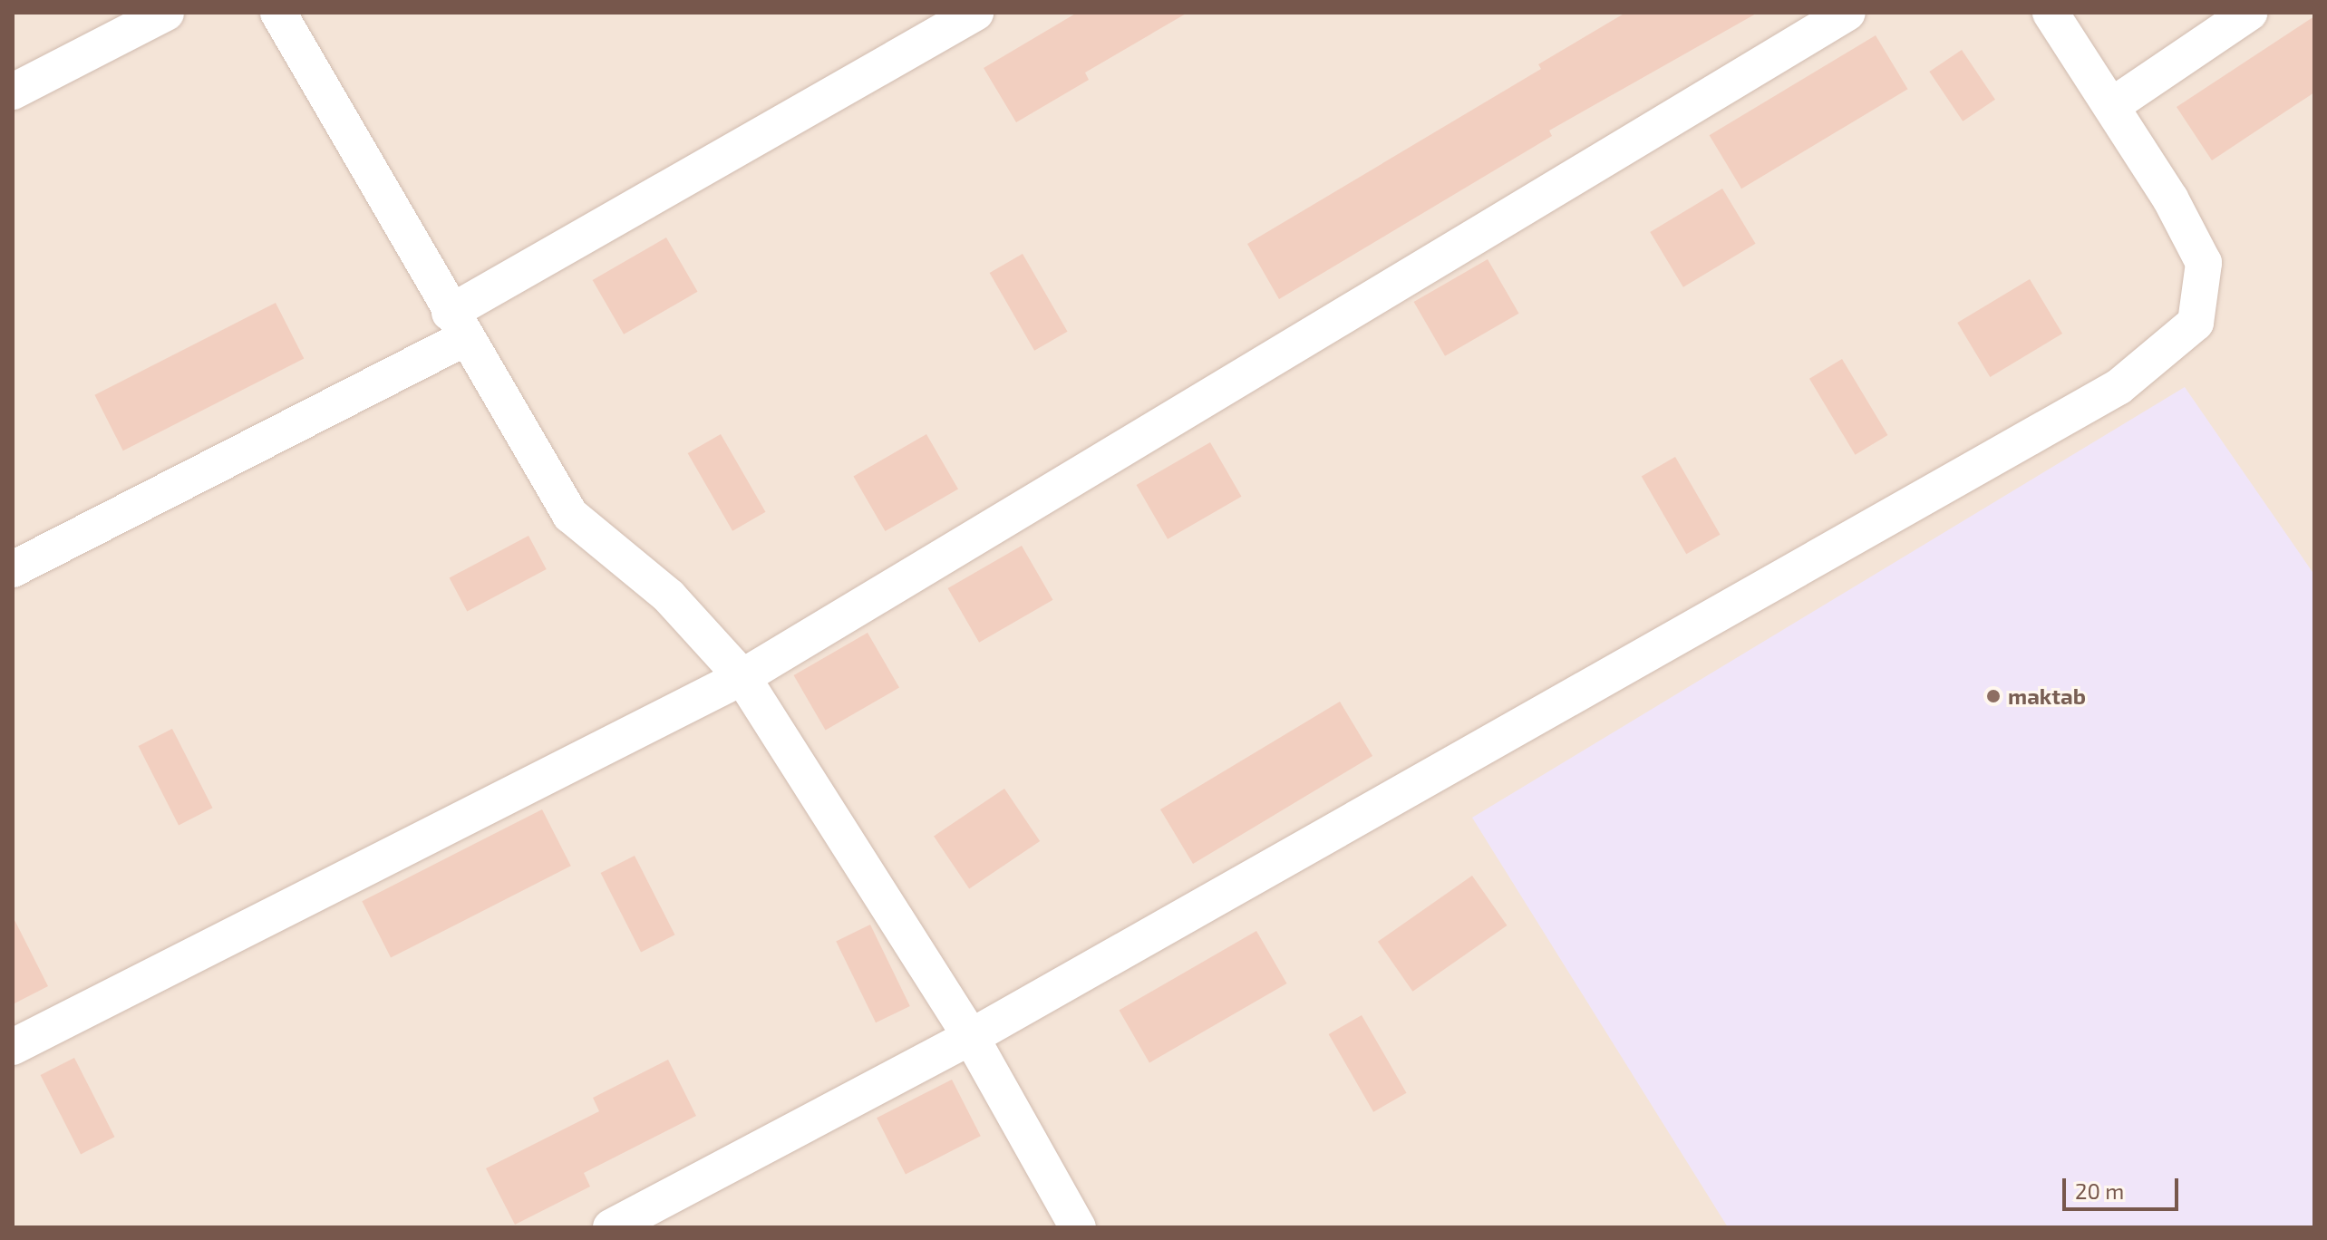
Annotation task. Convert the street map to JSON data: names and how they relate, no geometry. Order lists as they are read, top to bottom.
{
  "places": ["maktab"],
  "scale_bar": "20 m"
}
